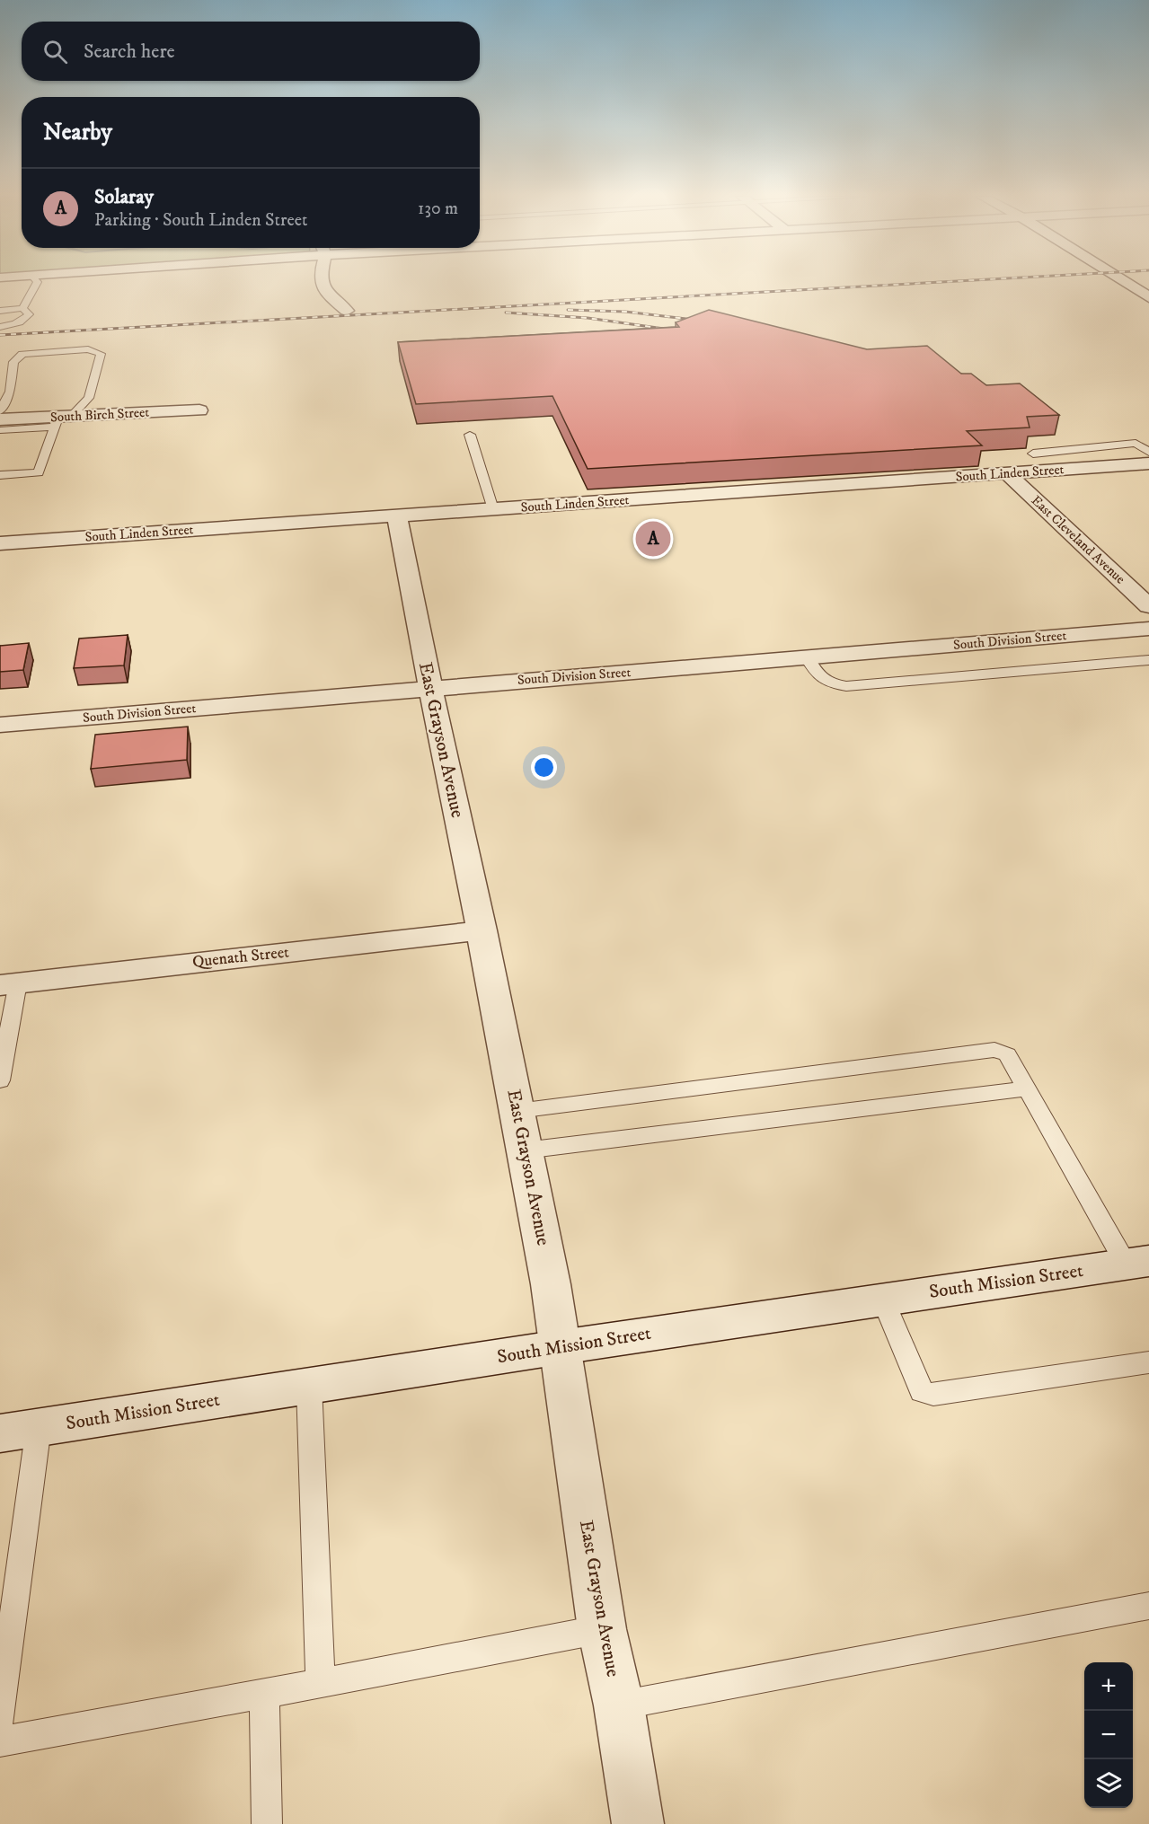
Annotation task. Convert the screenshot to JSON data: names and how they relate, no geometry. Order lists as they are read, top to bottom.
{
  "streets": {
    "street": [
      "South Birch Street",
      "South Linden Street",
      "East Cleveland Avenue",
      "South Division Street",
      "East Grayson Avenue",
      "Quenath Street",
      "South Mission Street"
    ]
  },
  "crossings": [
    ["South Linden Street", "East Cleveland Avenue"],
    ["South Linden Street", "East Grayson Avenue"],
    ["South Division Street", "East Grayson Avenue"],
    ["East Grayson Avenue", "Quenath Street"],
    ["East Grayson Avenue", "South Mission Street"]
  ],
  "page": {
    "search": "Search here",
    "heading": "Nearby",
    "list": [
      {
        "mark": "A",
        "name": "Solaray",
        "note": "Parking · South Linden Street",
        "value": "130 m"
      }
    ],
    "pins": "A",
    "map_buttons": ["+", "−"]
  }
}
